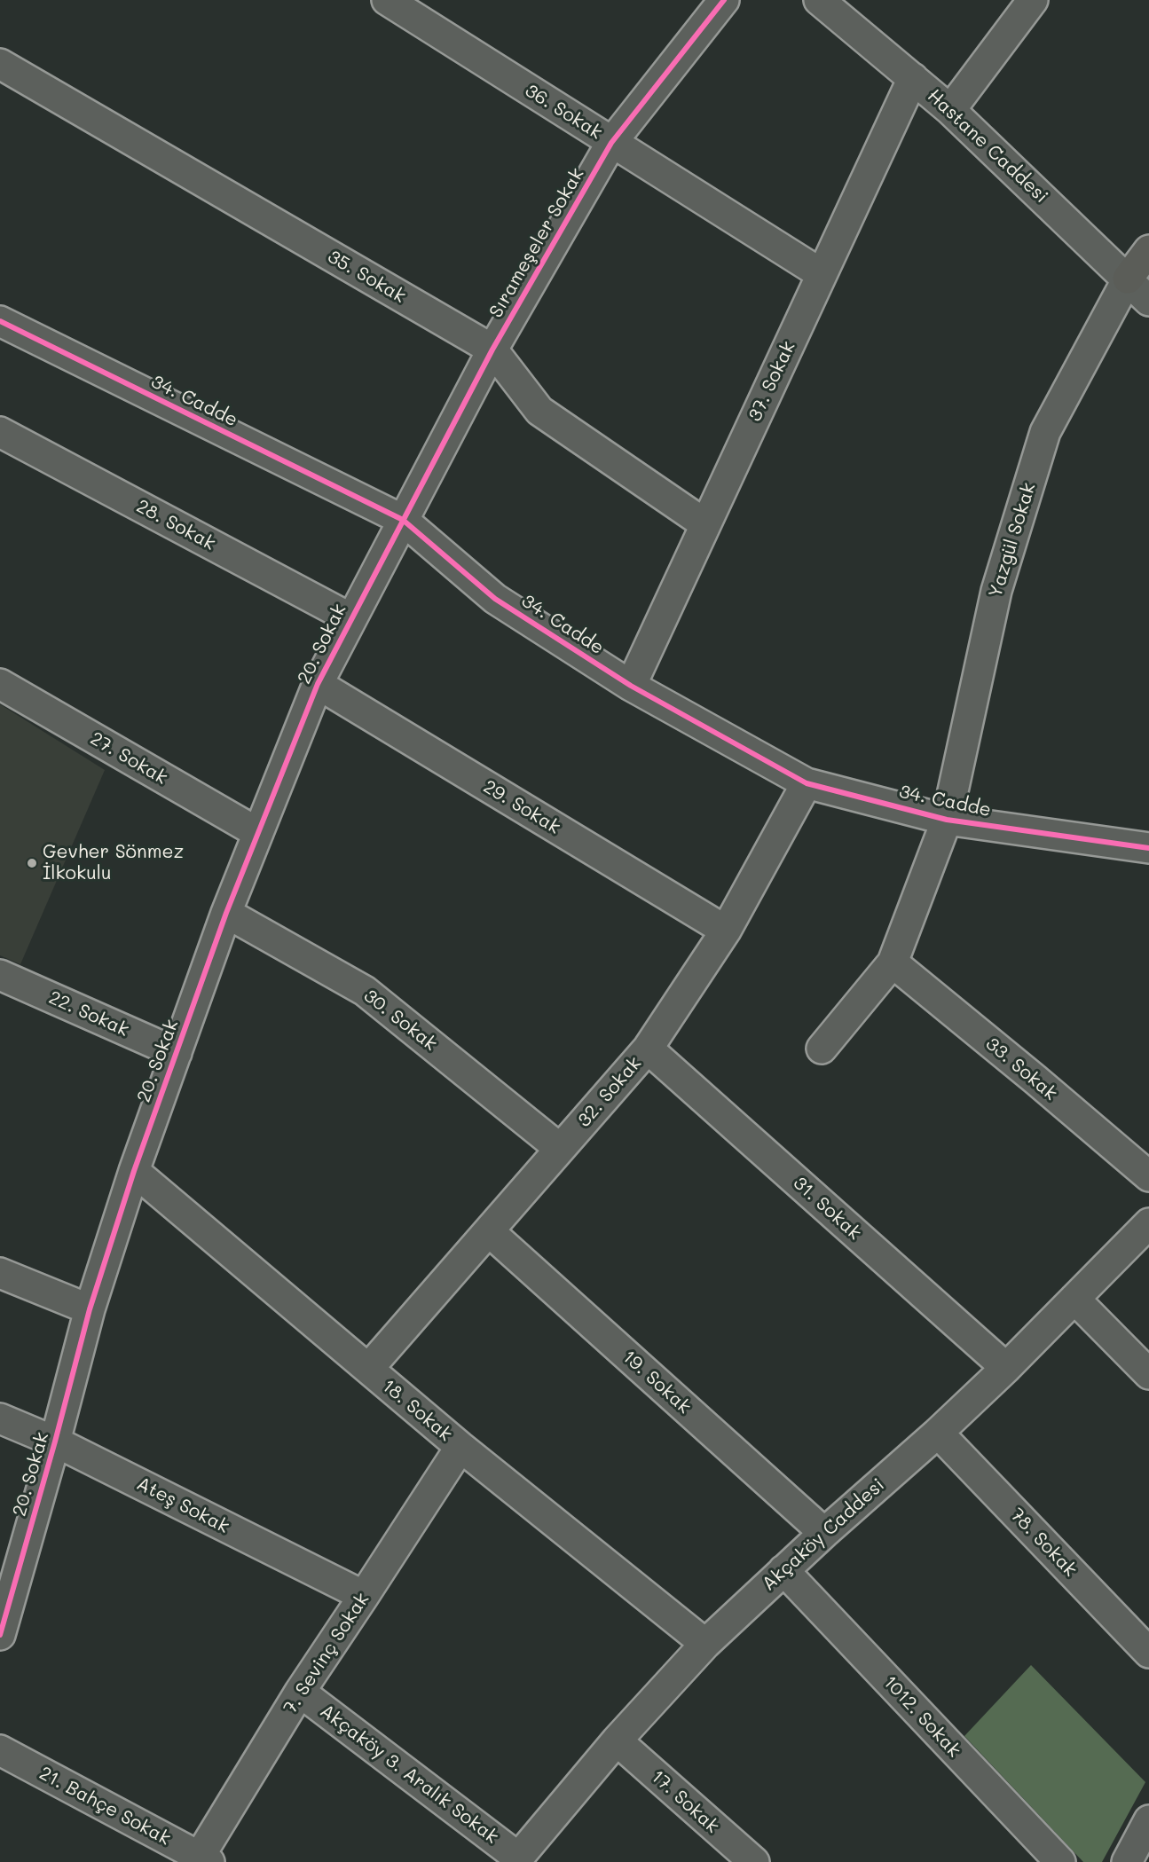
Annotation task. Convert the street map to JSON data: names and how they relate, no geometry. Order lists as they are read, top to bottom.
{
  "streets": {
    "street": [
      "36. Sokak",
      "Hastane Caddesi",
      "Sırameşeler Sokak",
      "35. Sokak",
      "37. Sokak",
      "34. Cadde",
      "28. Sokak",
      "Yazgül Sokak",
      "20. Sokak",
      "27. Sokak",
      "29. Sokak",
      "22. Sokak",
      "30. Sokak",
      "33. Sokak",
      "32. Sokak",
      "31. Sokak",
      "19. Sokak",
      "18. Sokak",
      "Ateş Sokak",
      "Akçaköy Caddesi",
      "78. Sokak",
      "7. Sevinç Sokak",
      "1012. Sokak",
      "Akçaköy 3. Aralık Sokak",
      "17. Sokak",
      "21. Bahçe Sokak"
    ]
  },
  "crossings": [
    ["36. Sokak", "Sırameşeler Sokak"],
    ["36. Sokak", "37. Sokak"],
    ["Hastane Caddesi", "37. Sokak"],
    ["Hastane Caddesi", "Yazgül Sokak"],
    ["Sırameşeler Sokak", "35. Sokak"],
    ["Sırameşeler Sokak", "34. Cadde"],
    ["Sırameşeler Sokak", "20. Sokak"],
    ["35. Sokak", "37. Sokak"],
    ["37. Sokak", "34. Cadde"],
    ["34. Cadde", "Yazgül Sokak"],
    ["34. Cadde", "20. Sokak"],
    ["34. Cadde", "32. Sokak"],
    ["28. Sokak", "20. Sokak"],
    ["20. Sokak", "27. Sokak"],
    ["20. Sokak", "29. Sokak"],
    ["20. Sokak", "22. Sokak"],
    ["20. Sokak", "30. Sokak"],
    ["20. Sokak", "18. Sokak"],
    ["20. Sokak", "Ateş Sokak"],
    ["29. Sokak", "32. Sokak"],
    ["30. Sokak", "32. Sokak"],
    ["32. Sokak", "31. Sokak"],
    ["32. Sokak", "19. Sokak"],
    ["32. Sokak", "18. Sokak"],
    ["31. Sokak", "Akçaköy Caddesi"],
    ["19. Sokak", "Akçaköy Caddesi"],
    ["18. Sokak", "Akçaköy Caddesi"],
    ["18. Sokak", "7. Sevinç Sokak"],
    ["Ateş Sokak", "7. Sevinç Sokak"],
    ["Akçaköy Caddesi", "78. Sokak"],
    ["Akçaköy Caddesi", "1012. Sokak"],
    ["Akçaköy Caddesi", "Akçaköy 3. Aralık Sokak"],
    ["Akçaköy Caddesi", "17. Sokak"],
    ["7. Sevinç Sokak", "Akçaköy 3. Aralık Sokak"],
    ["7. Sevinç Sokak", "21. Bahçe Sokak"]
  ],
  "places": ["Gevher Sönmez İlkokulu"]
}
